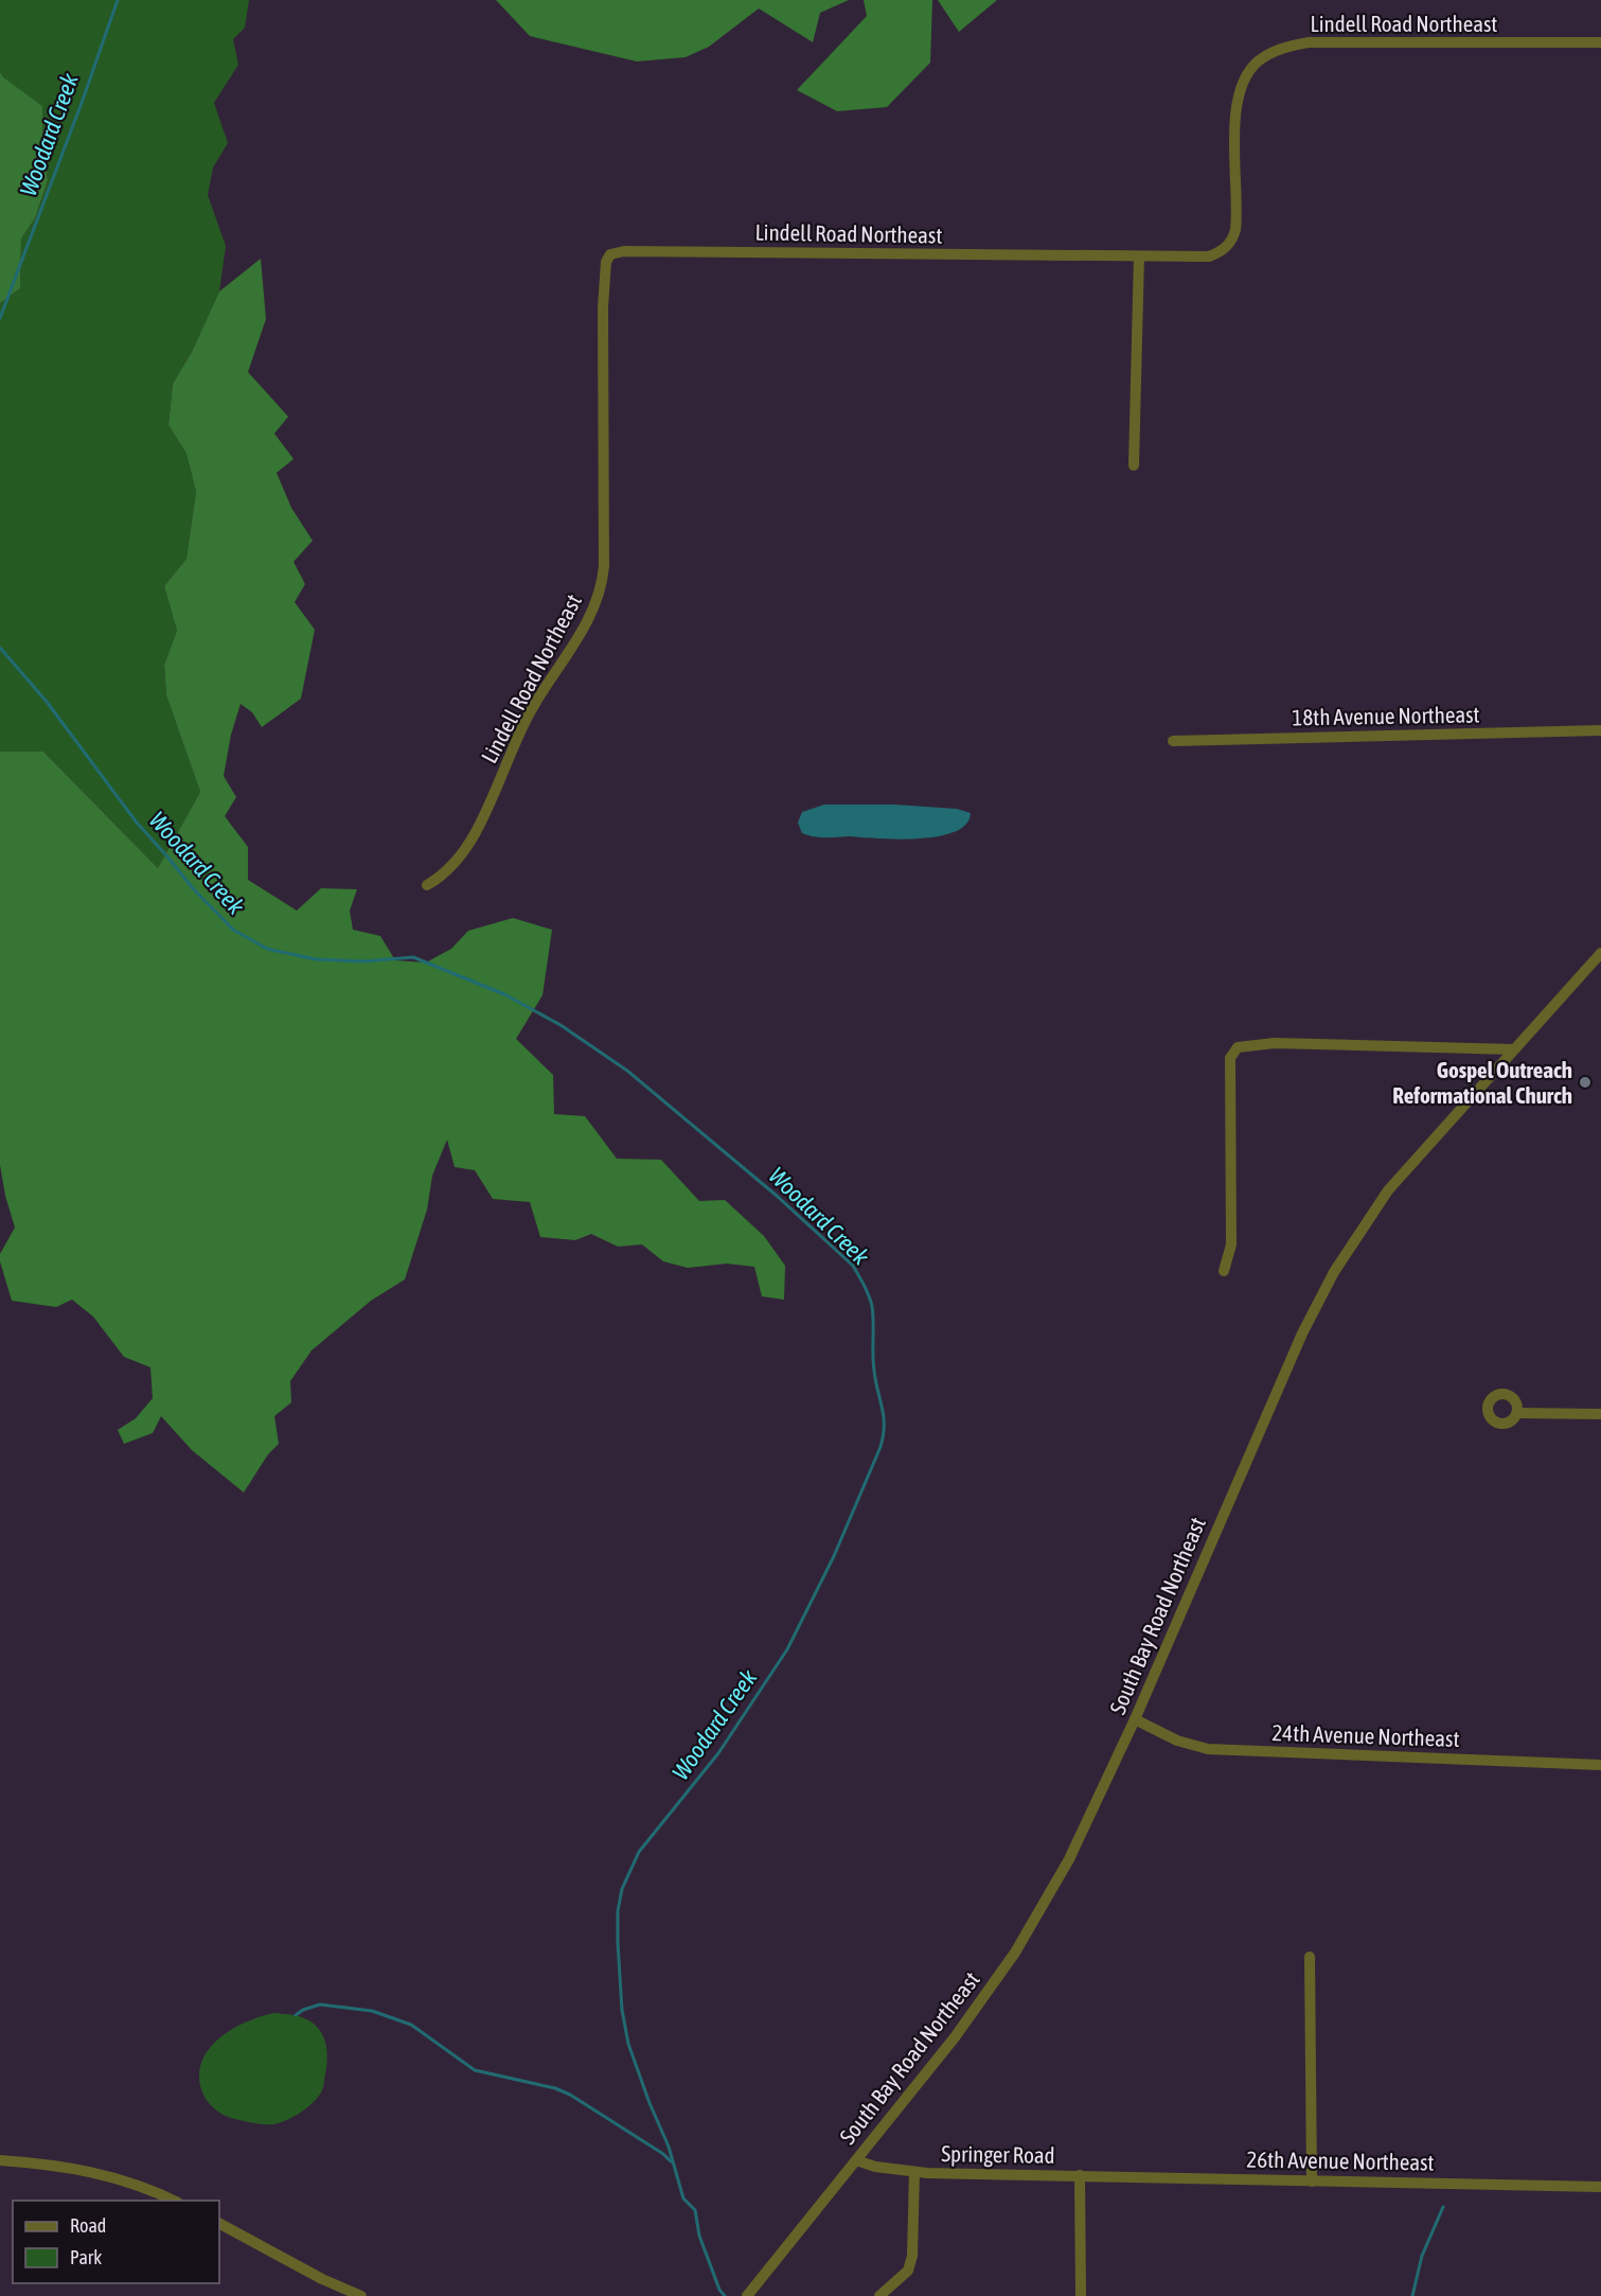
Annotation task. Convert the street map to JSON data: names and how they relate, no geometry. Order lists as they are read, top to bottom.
{
  "streets": {
    "street": [
      "Lindell Road Northeast",
      "18th Avenue Northeast",
      "South Bay Road Northeast",
      "24th Avenue Northeast",
      "Springer Road",
      "26th Avenue Northeast"
    ]
  },
  "crossings": [
    ["South Bay Road Northeast", "24th Avenue Northeast"],
    ["Springer Road", "26th Avenue Northeast"]
  ],
  "water": ["Woodard Creek"],
  "places": ["Gospel Outreach Reformational Church"],
  "legend": ["Road", "Park"]
}
